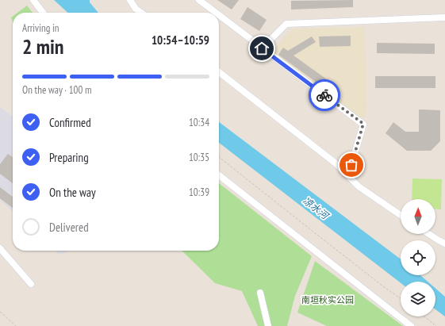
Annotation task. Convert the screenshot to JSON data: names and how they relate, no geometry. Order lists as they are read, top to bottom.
{
  "water": ["凉水河"],
  "parks": ["南垣秋实公园"],
  "north": "top",
  "page": {
    "heading": ["2 min", "Arriving in", "10:54–10:59"],
    "bar": "On the way · 100 m",
    "list": [
      ["Confirmed", "10:34"],
      ["Preparing", "10:35"],
      ["On the way", "10:39"],
      "Delivered"
    ]
  }
}
